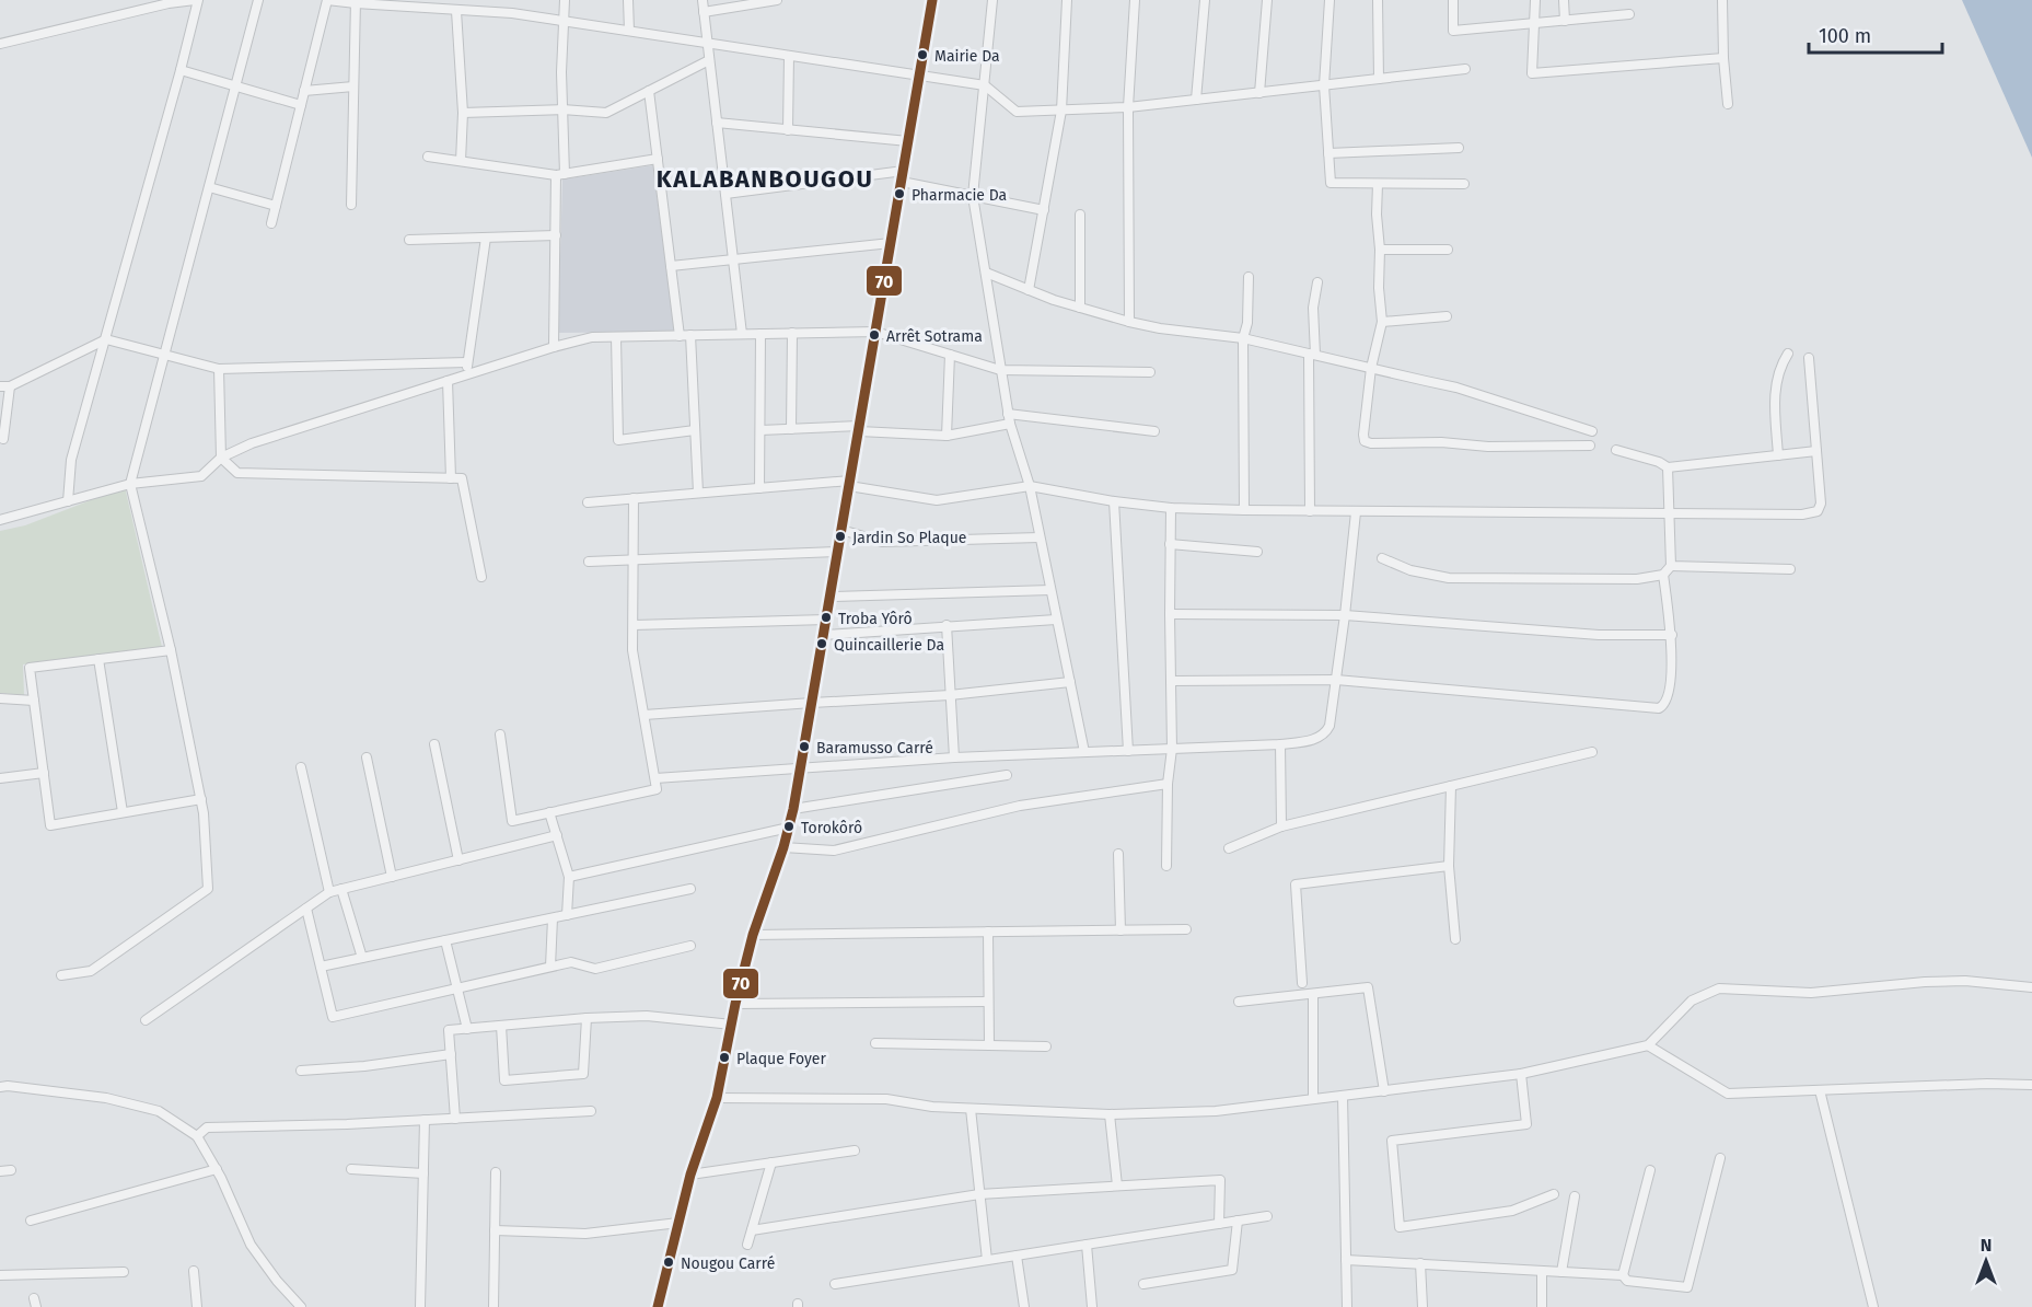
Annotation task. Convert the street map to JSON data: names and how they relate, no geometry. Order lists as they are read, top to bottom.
{
  "districts": ["KALABANBOUGOU"],
  "places": [
    "Mairie Da",
    "Pharmacie Da",
    "Arrêt Sotrama",
    "Jardin So Plaque",
    "Troba Yôrô",
    "Quincaillerie Da",
    "Baramusso Carré",
    "Torokôrô",
    "Plaque Foyer",
    "Nougou Carré"
  ],
  "lines": ["transit line 70"],
  "scale_bar": "100 m",
  "north": "top"
}
